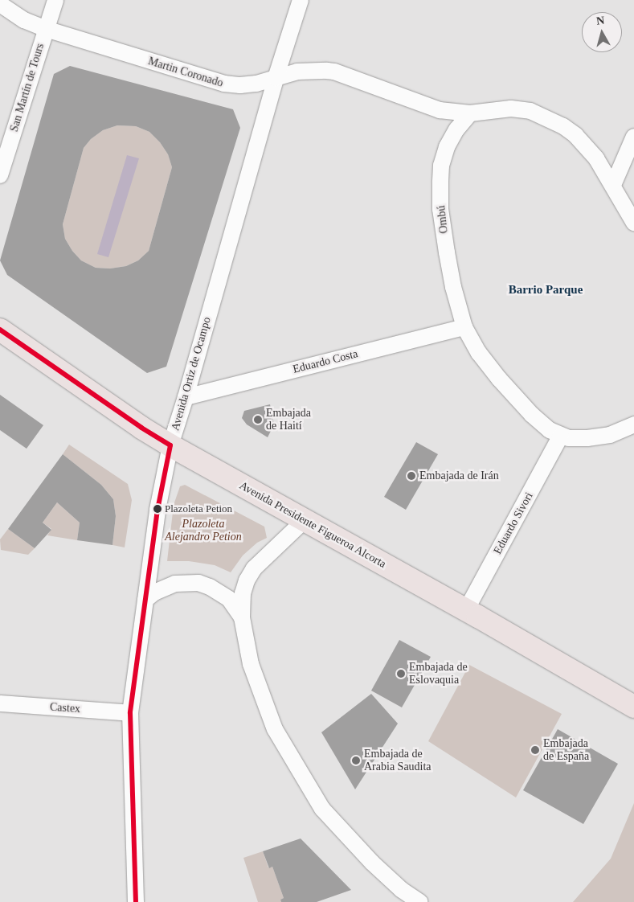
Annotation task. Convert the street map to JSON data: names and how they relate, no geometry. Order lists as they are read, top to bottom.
{
  "streets": {
    "main road": ["Avenida Presidente Figueroa Alcorta"],
    "street": [
      "Martin Coronado",
      "San Martín de Tours",
      "Ombú",
      "Eduardo Costa",
      "Avenida Ortiz de Ocampo",
      "Eduardo Sivori",
      "Castex"
    ]
  },
  "crossings": [
    ["Martin Coronado", "San Martín de Tours"],
    ["Martin Coronado", "Ombú"],
    ["Martin Coronado", "Avenida Ortiz de Ocampo"],
    ["Ombú", "Eduardo Costa"],
    ["Ombú", "Eduardo Sivori"],
    ["Eduardo Costa", "Avenida Ortiz de Ocampo"],
    ["Avenida Ortiz de Ocampo", "Avenida Presidente Figueroa Alcorta"],
    ["Avenida Ortiz de Ocampo", "Castex"],
    ["Eduardo Sivori", "Avenida Presidente Figueroa Alcorta"]
  ],
  "districts": ["Barrio Parque"],
  "parks": ["Plazoleta Alejandro Petion"],
  "places": [
    "Embajada de Haití",
    "Embajada de Irán",
    "Plazoleta Petion",
    "Embajada de Eslovaquia",
    "Embajada de España",
    "Embajada de Arabia Saudita"
  ],
  "north": "top"
}
